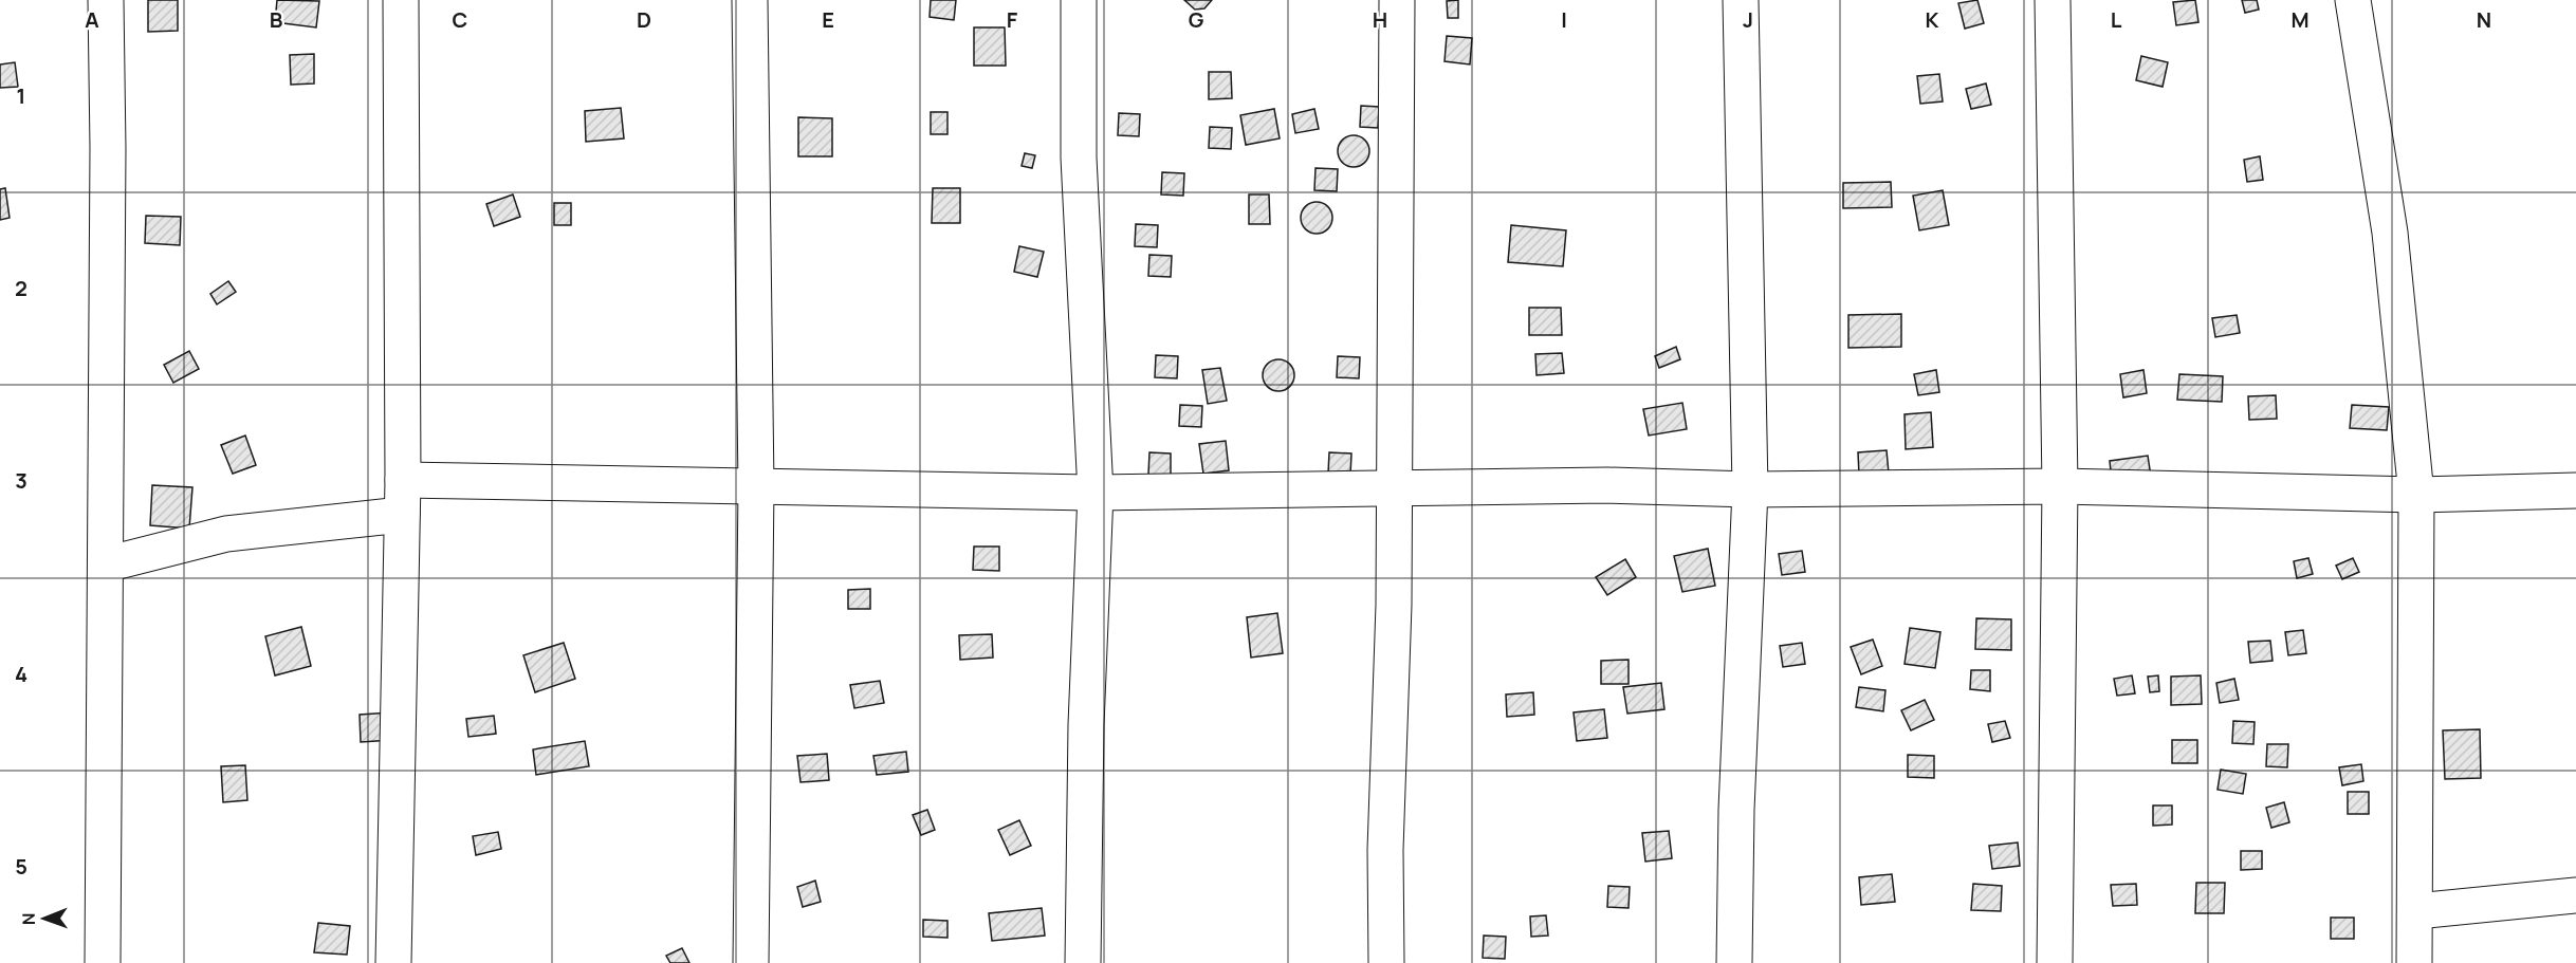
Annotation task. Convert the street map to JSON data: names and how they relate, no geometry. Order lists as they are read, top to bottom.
{
  "north": "left",
  "grid": {
    "columns": [
      "A",
      "B",
      "C",
      "D",
      "E",
      "F",
      "G",
      "H",
      "I",
      "J",
      "K",
      "L",
      "M",
      "N"
    ],
    "rows": [
      "1",
      "2",
      "3",
      "4",
      "5"
    ]
  }
}
